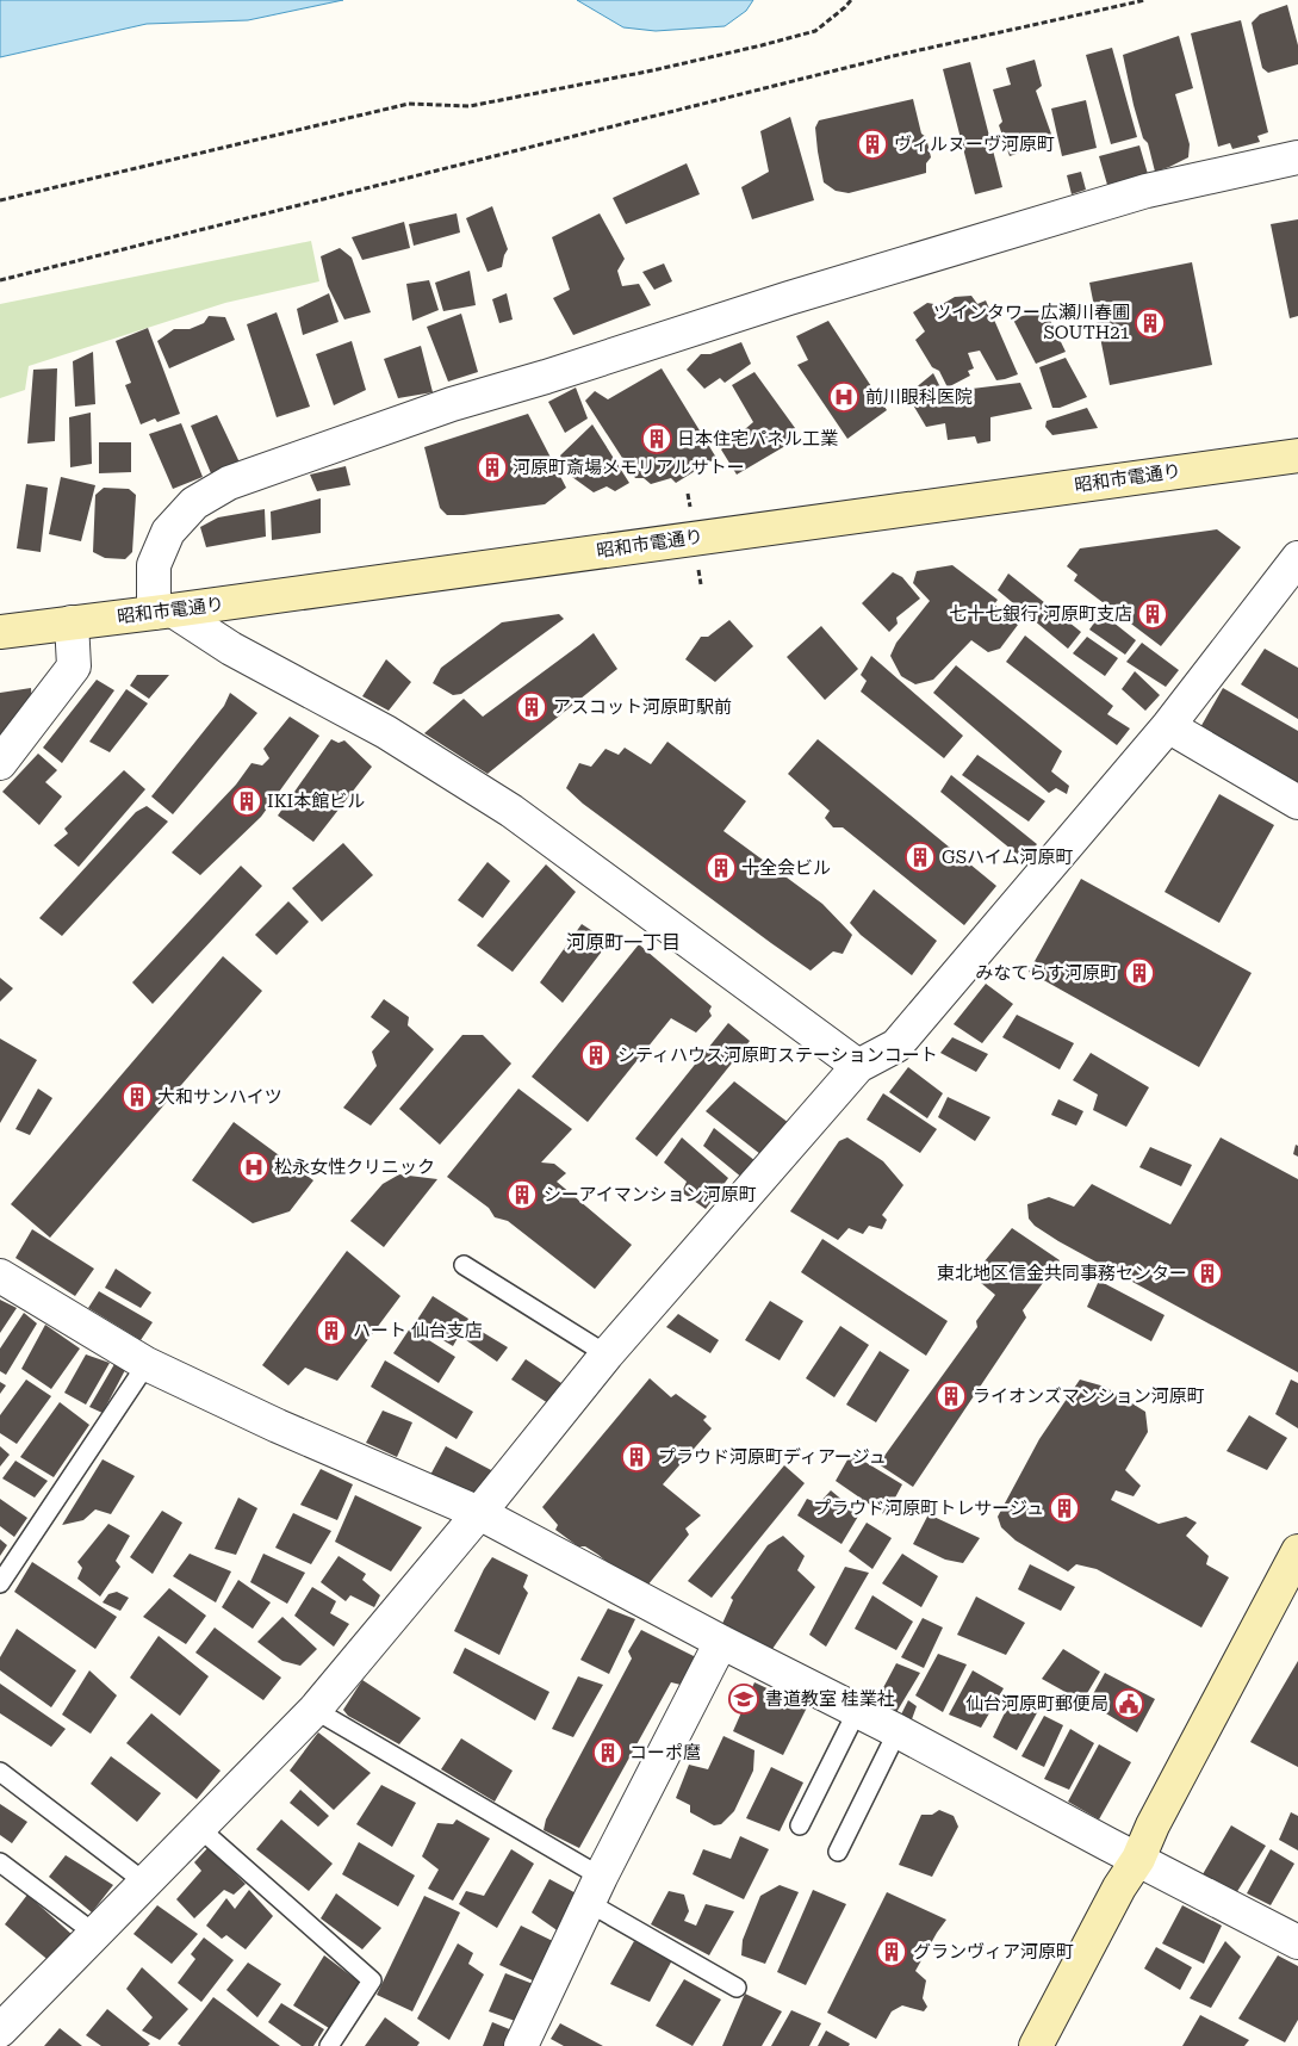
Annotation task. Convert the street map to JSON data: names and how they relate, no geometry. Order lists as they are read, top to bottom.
{
  "streets": {
    "street": ["昭和市電通り"]
  },
  "districts": ["河原町一丁目"],
  "places": {
    "building": [
      "ヴィルヌーヴ河原町",
      "ツインタワー広瀬川春圃 SOUTH21",
      "日本住宅パネル工業",
      "河原町斎場メモリアルサトー",
      "七十七銀行 河原町支店",
      "アスコット河原町駅前",
      "IKI本館ビル",
      "GSハイム河原町",
      "十全会ビル",
      "みなてらす河原町",
      "シティハウス河原町ステーションコート",
      "大和サンハイツ",
      "シーアイマンション河原町",
      "東北地区信金共同事務センター",
      "ハート 仙台支店",
      "ライオンズマンション河原町",
      "プラウド河原町ディアージュ",
      "プラウド河原町トレサージュ",
      "コーポ麿",
      "グランヴィア河原町"
    ],
    "hospital": ["前川眼科医院", "松永女性クリニック"],
    "school or university": ["書道教室 桂業社"],
    "public building": ["仙台河原町郵便局"]
  }
}
